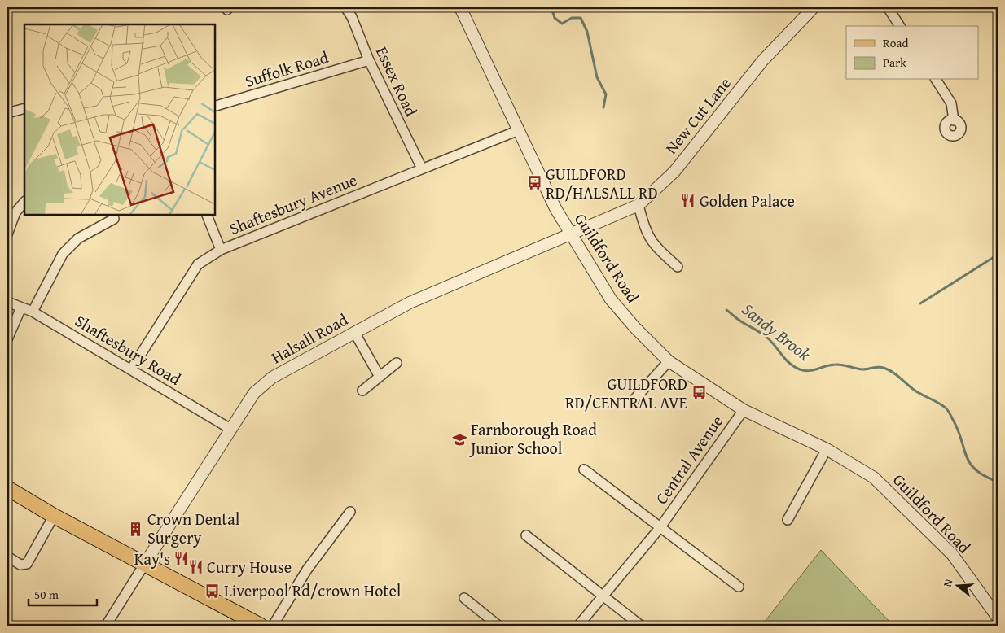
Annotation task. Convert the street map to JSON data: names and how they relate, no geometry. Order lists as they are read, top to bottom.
{
  "streets": {
    "street": [
      "Suffolk Road",
      "Essex Road",
      "New Cut Lane",
      "Shaftesbury Avenue",
      "Guildford Road",
      "Halsall Road",
      "Shaftesbury Road",
      "Central Avenue"
    ]
  },
  "crossings": [
    ["Suffolk Road", "Essex Road"],
    ["Essex Road", "Shaftesbury Avenue"],
    ["New Cut Lane", "Guildford Road"],
    ["New Cut Lane", "Halsall Road"],
    ["Shaftesbury Avenue", "Guildford Road"],
    ["Shaftesbury Avenue", "Shaftesbury Road"],
    ["Guildford Road", "Halsall Road"],
    ["Guildford Road", "Central Avenue"],
    ["Halsall Road", "Shaftesbury Road"]
  ],
  "water": ["Sandy Brook"],
  "places": {
    "bus stop": ["GUILDFORD RD/HALSALL RD", "GUILDFORD RD/CENTRAL AVE", "Liverpool Rd/crown Hotel"],
    "restaurant": ["Golden Palace", "Kay's", "Curry House"],
    "school or university": ["Farnborough Road Junior School"],
    "building": ["Crown Dental Surgery"]
  },
  "legend": ["Road", "Park"],
  "scale_bar": "50 m",
  "north": "left"
}
